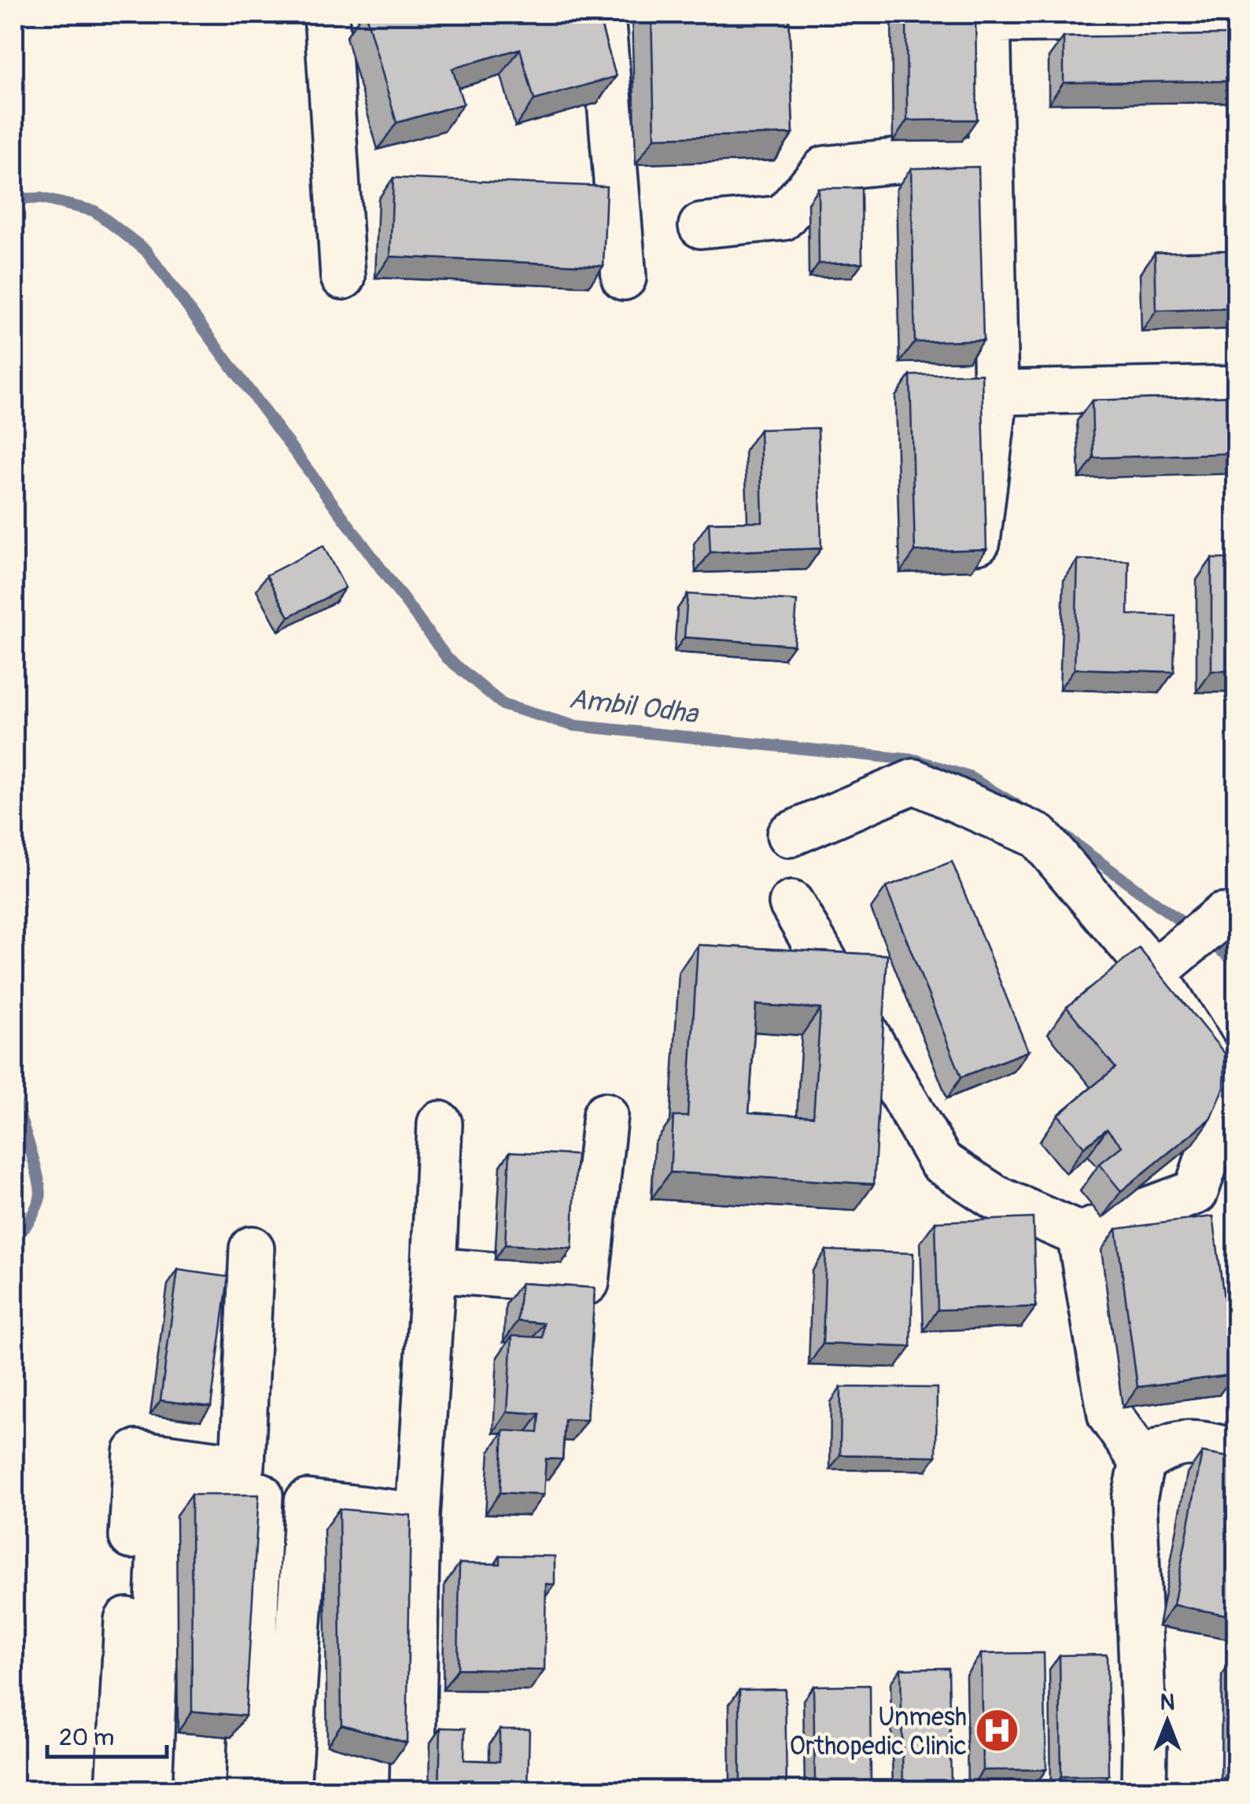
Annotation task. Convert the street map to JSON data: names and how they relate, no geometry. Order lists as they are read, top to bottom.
{
  "water": ["Ambil Odha"],
  "places": {
    "hospital": ["Unmesh Orthopedic Clinic"]
  },
  "scale_bar": "20 m",
  "north": "top"
}
